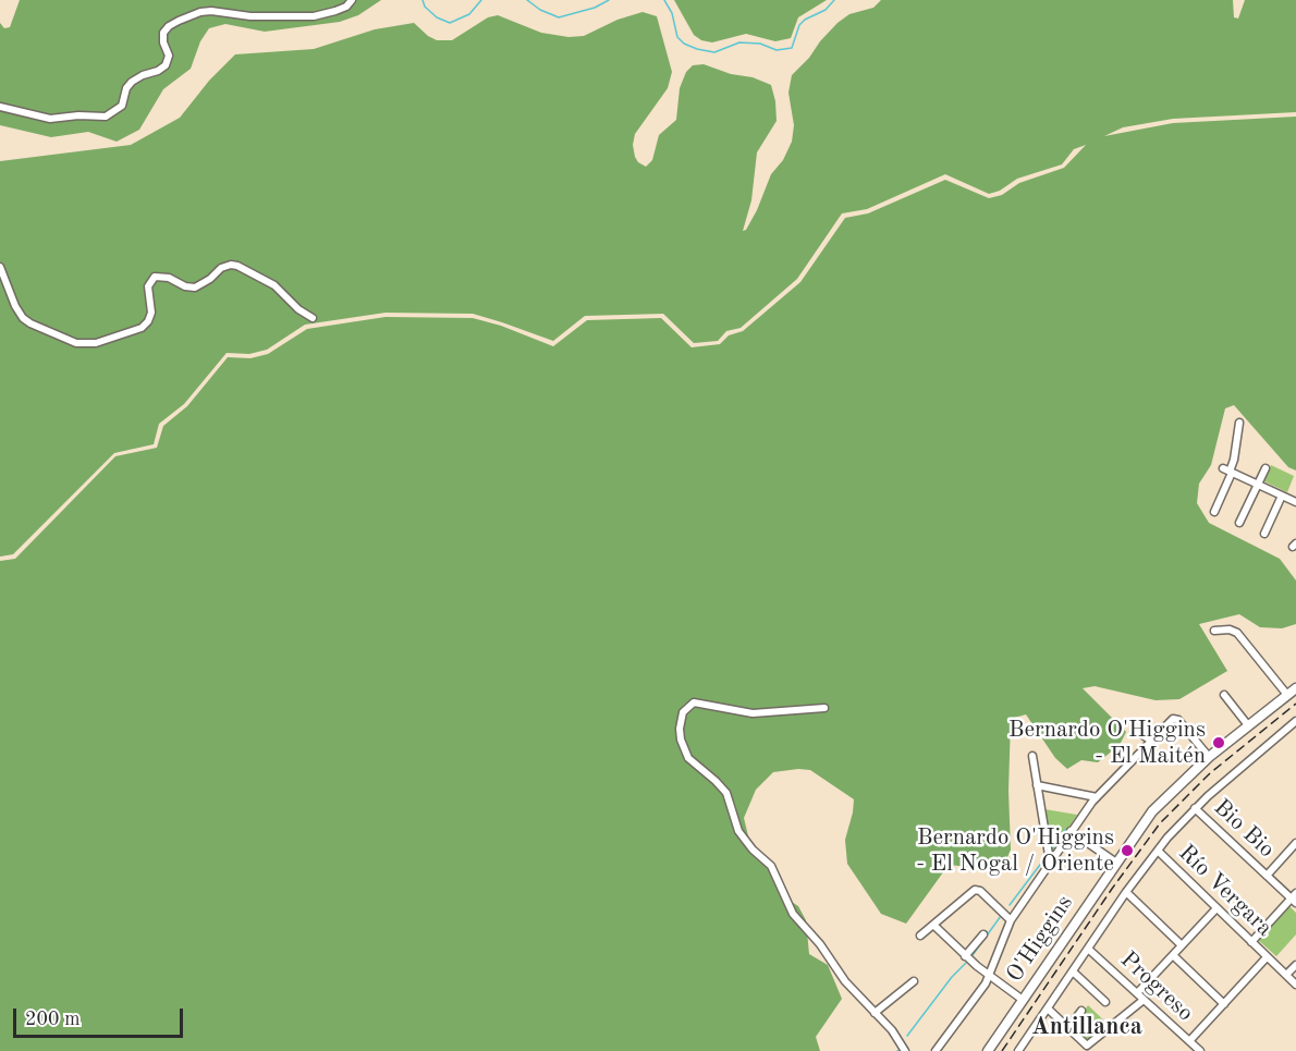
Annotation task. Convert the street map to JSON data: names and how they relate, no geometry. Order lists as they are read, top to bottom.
{
  "streets": {
    "street": [
      "Bio Bio",
      "Río Vergara",
      "O'Higgins",
      "Progreso"
    ]
  },
  "districts": ["Antillanca"],
  "places": ["Bernardo O'Higgins - El Maitén", "Bernardo O'Higgins - El Nogal / Oriente"],
  "scale_bar": "200 m"
}
